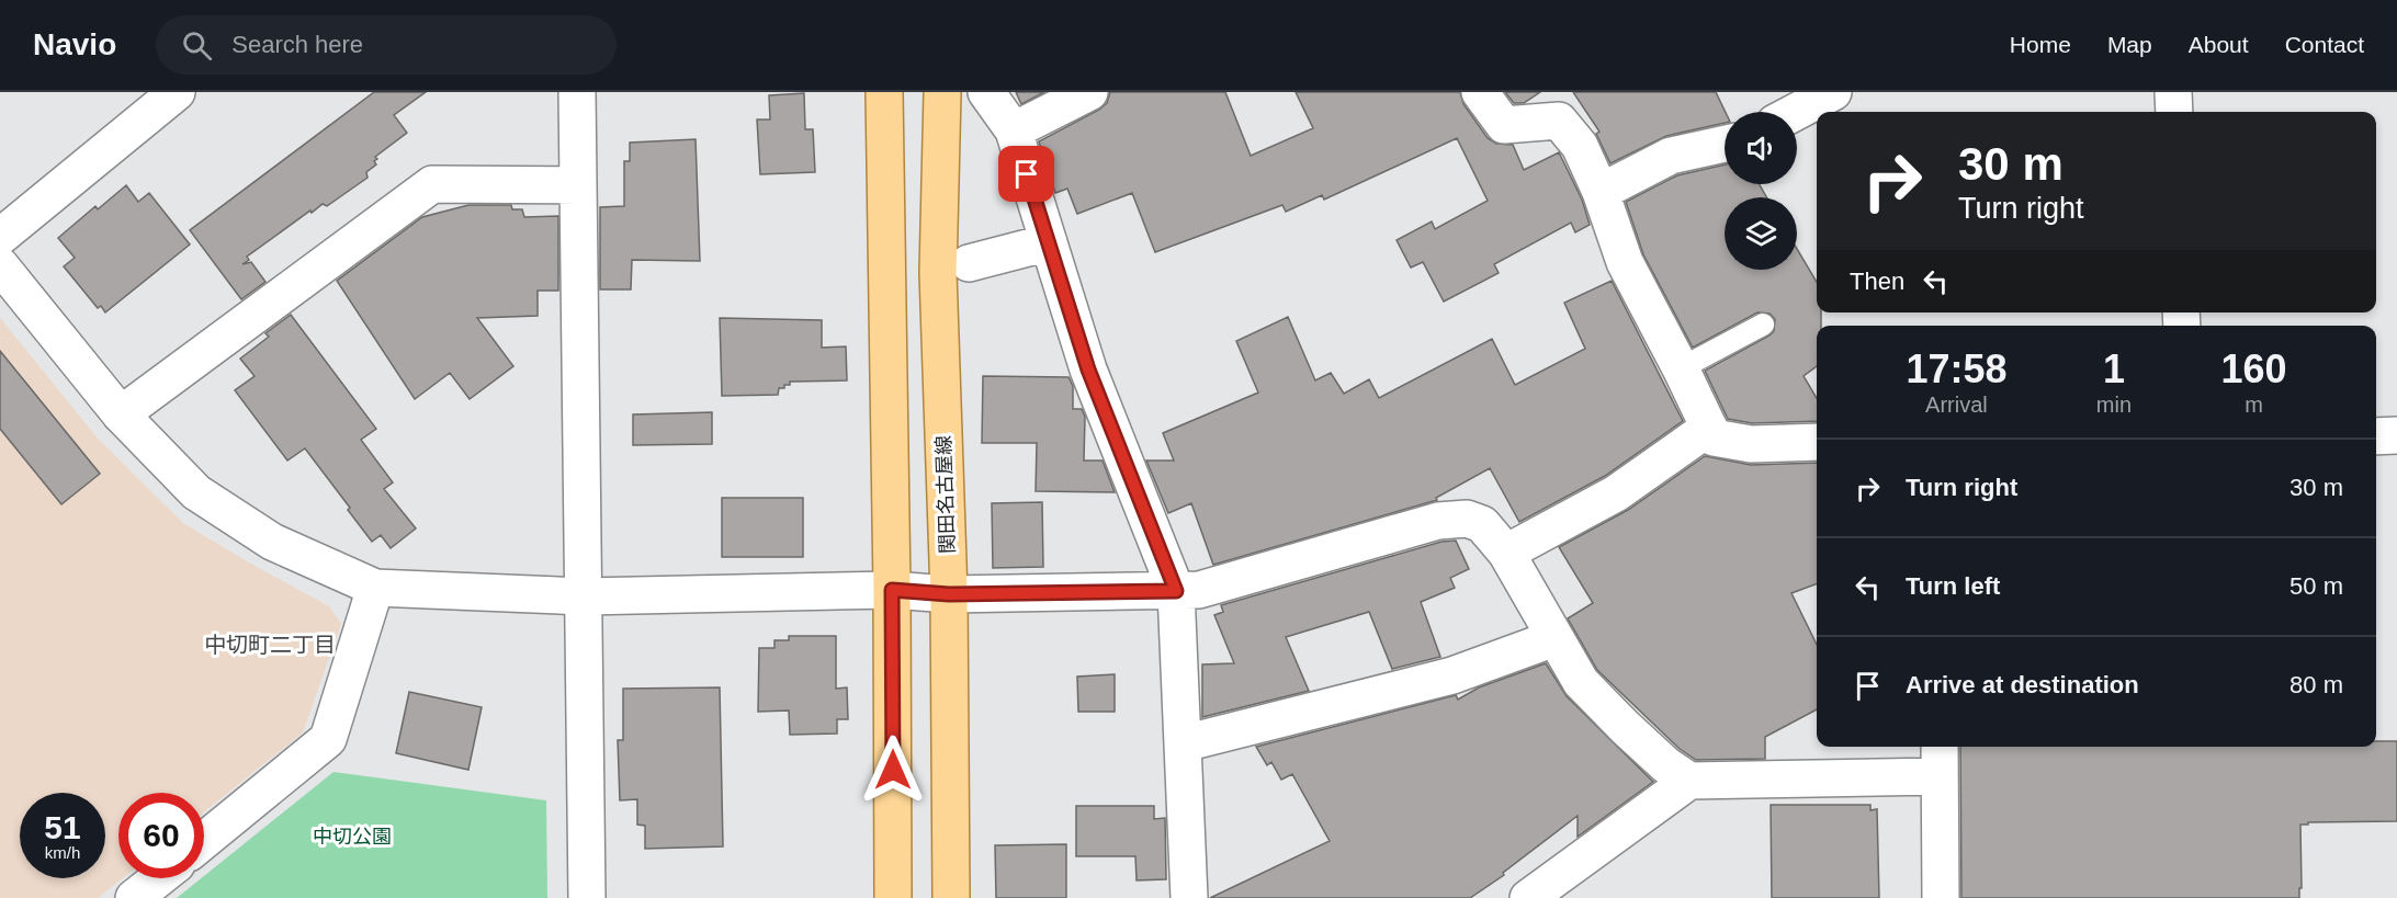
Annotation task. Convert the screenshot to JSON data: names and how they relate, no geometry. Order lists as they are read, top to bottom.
{
  "streets": {
    "main road": ["関田名古屋線"]
  },
  "districts": ["中切町二丁目"],
  "parks": ["中切公園"],
  "page": {
    "header": "Navio",
    "search": "Search here",
    "nav": [
      "Home",
      "Map",
      "About",
      "Contact"
    ],
    "turn": ["30 m", "Turn right"],
    "then": "Then",
    "eta": [
      "17:58",
      "Arrival",
      "1",
      "min",
      "160",
      "m"
    ],
    "list": [
      {
        "name": "Turn right",
        "value": "30 m"
      },
      {
        "name": "Turn left",
        "value": "50 m"
      },
      {
        "name": "Arrive at destination",
        "value": "80 m"
      }
    ],
    "speed": "51 km/h",
    "limit": "60"
  }
}
